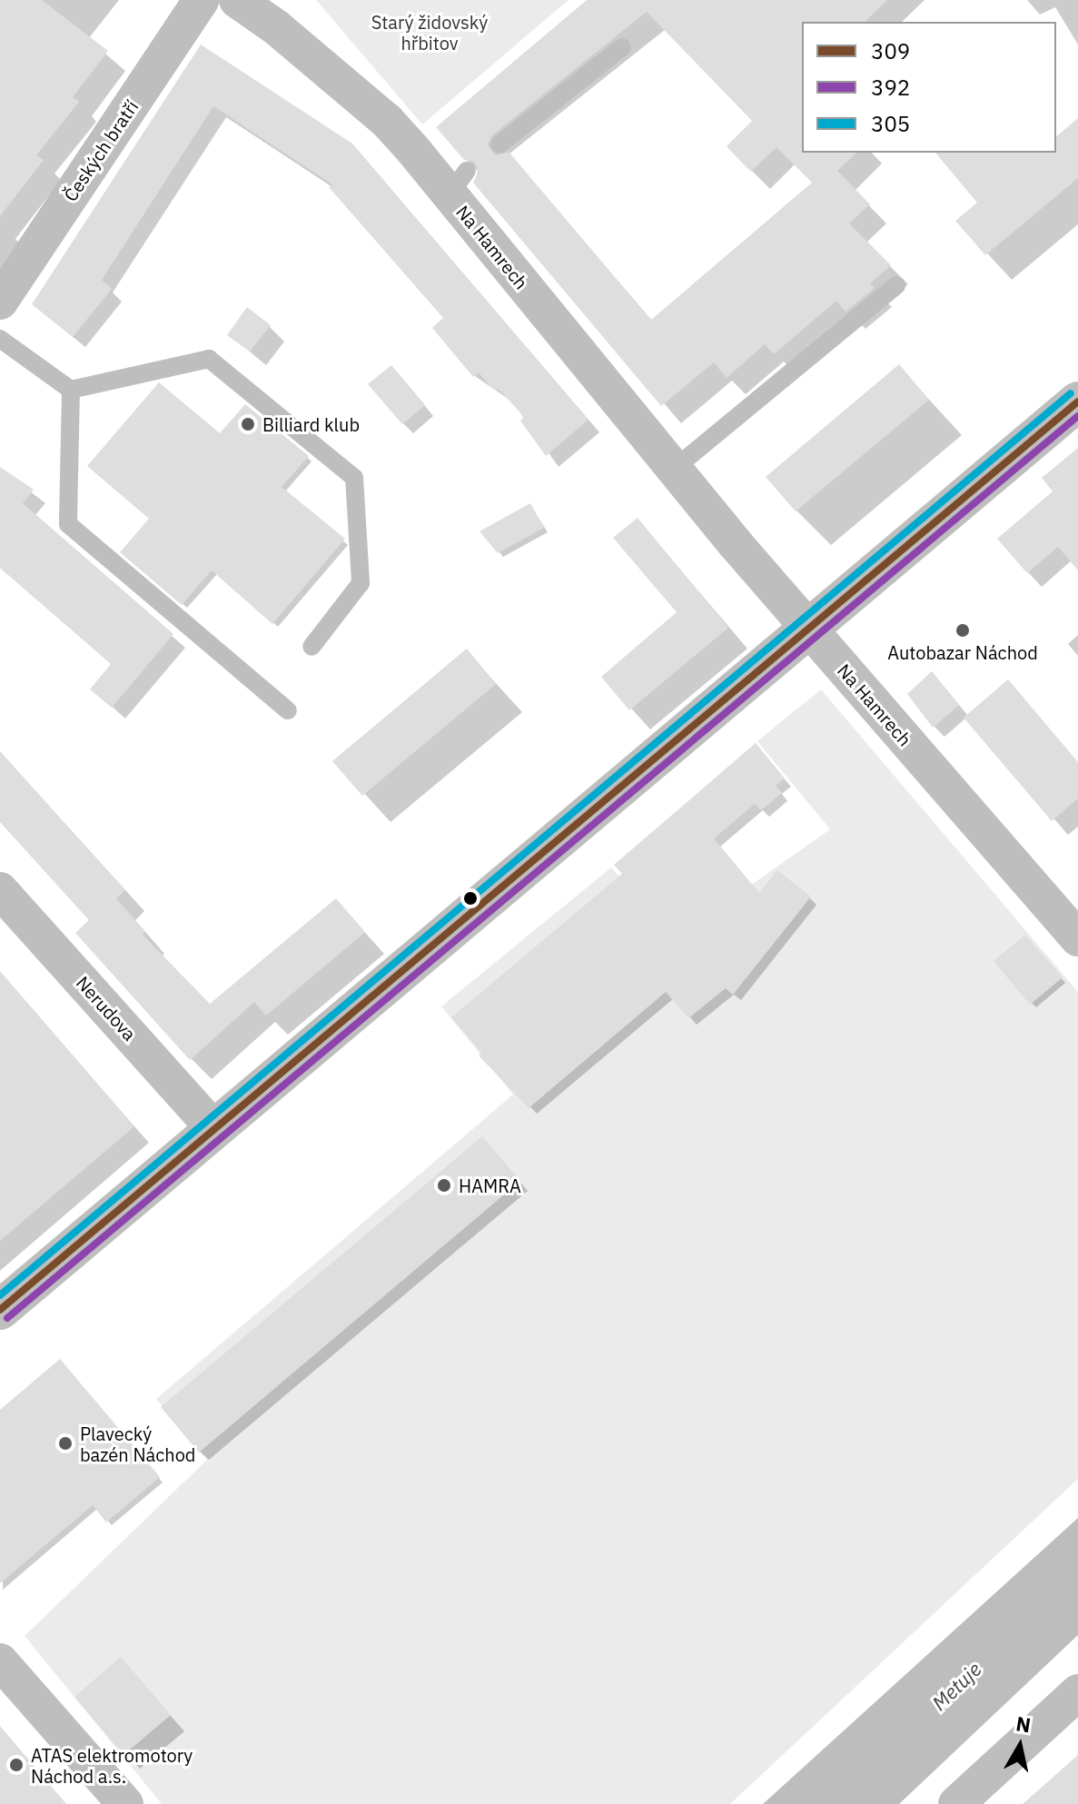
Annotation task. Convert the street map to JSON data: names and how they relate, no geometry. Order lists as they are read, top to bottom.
{
  "streets": {
    "street": ["Českých bratří", "Na Hamrech", "Nerudova"]
  },
  "water": ["Metuje"],
  "parks": ["Starý židovský hřbitov"],
  "places": [
    "Billiard klub",
    "Autobazar Náchod",
    "HAMRA",
    "Plavecký bazén Náchod",
    "ATAS elektromotory Náchod a.s."
  ],
  "lines": ["transit line 305", "transit line 309", "transit line 392"],
  "legend": ["309", "392", "305"],
  "north": "top"
}
